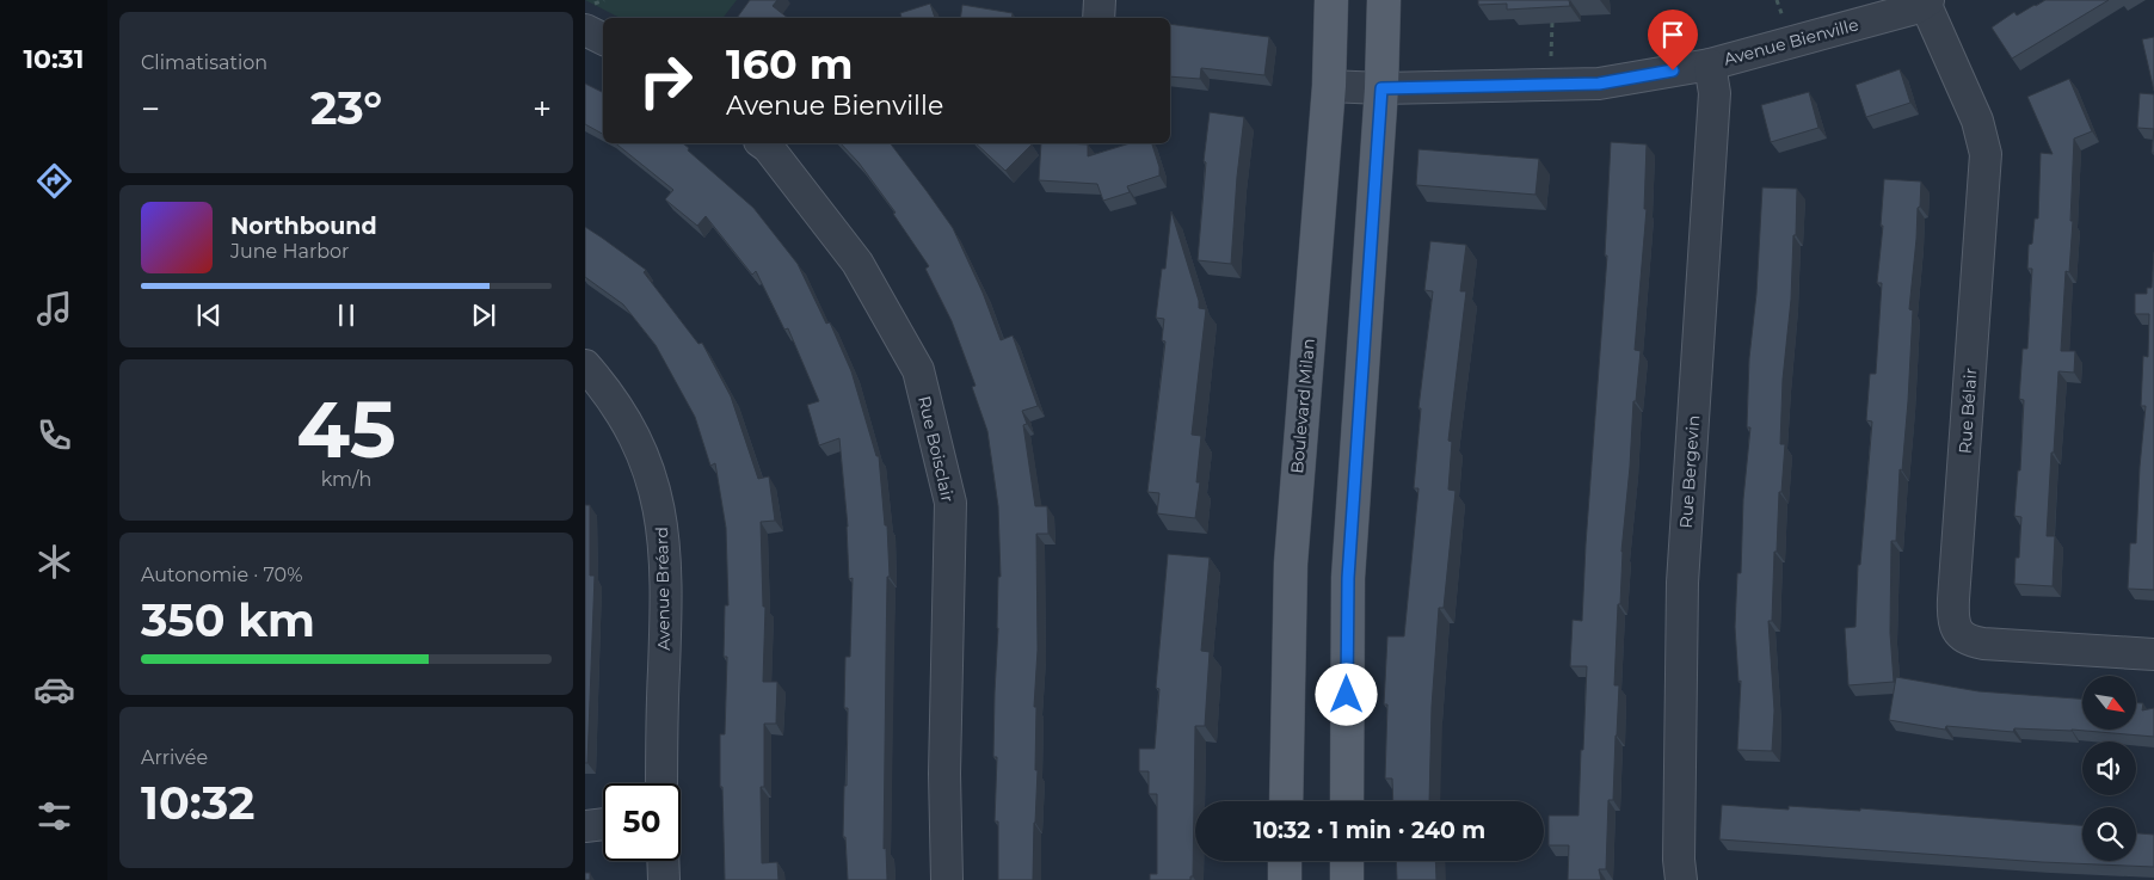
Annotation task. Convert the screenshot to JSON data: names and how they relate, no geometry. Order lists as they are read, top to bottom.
{
  "streets": {
    "main road": ["Boulevard Milan"],
    "street": [
      "Avenue Bienville",
      "Rue Bélair",
      "Rue Boisclair",
      "Rue Bergevin",
      "Avenue Bréard"
    ]
  },
  "crossings": [
    ["Avenue Bienville", "Boulevard Milan"],
    ["Avenue Bienville", "Rue Bélair"],
    ["Avenue Bienville", "Rue Bergevin"]
  ],
  "north": "bottom right",
  "page": {
    "tabs": "10:31",
    "tile": [
      "Climatisation",
      ["45", "km/h"],
      ["Autonomie · 70%", "350 km"],
      ["Arrivée", "10:32"]
    ],
    "turn": ["160 m", "Avenue Bienville"],
    "heat": ["−", "23°", "+"],
    "song": ["Northbound", "June Harbor"],
    "limit": "50",
    "trip": "10:32 · 1 min · 240 m"
  }
}
